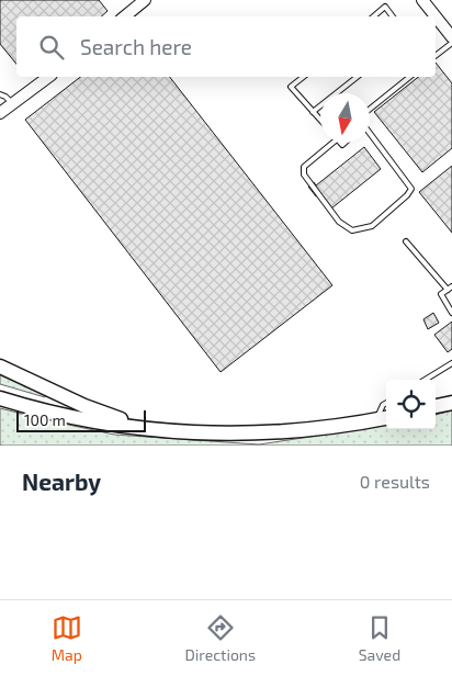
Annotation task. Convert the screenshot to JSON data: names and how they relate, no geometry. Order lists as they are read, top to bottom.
{
  "scale_bar": "100 m",
  "north": "bottom",
  "page": {
    "search": "Search here",
    "scale": "100 m",
    "heading": ["Nearby", "0 results"],
    "nav": ["Map", "Directions", "Saved"]
  }
}
